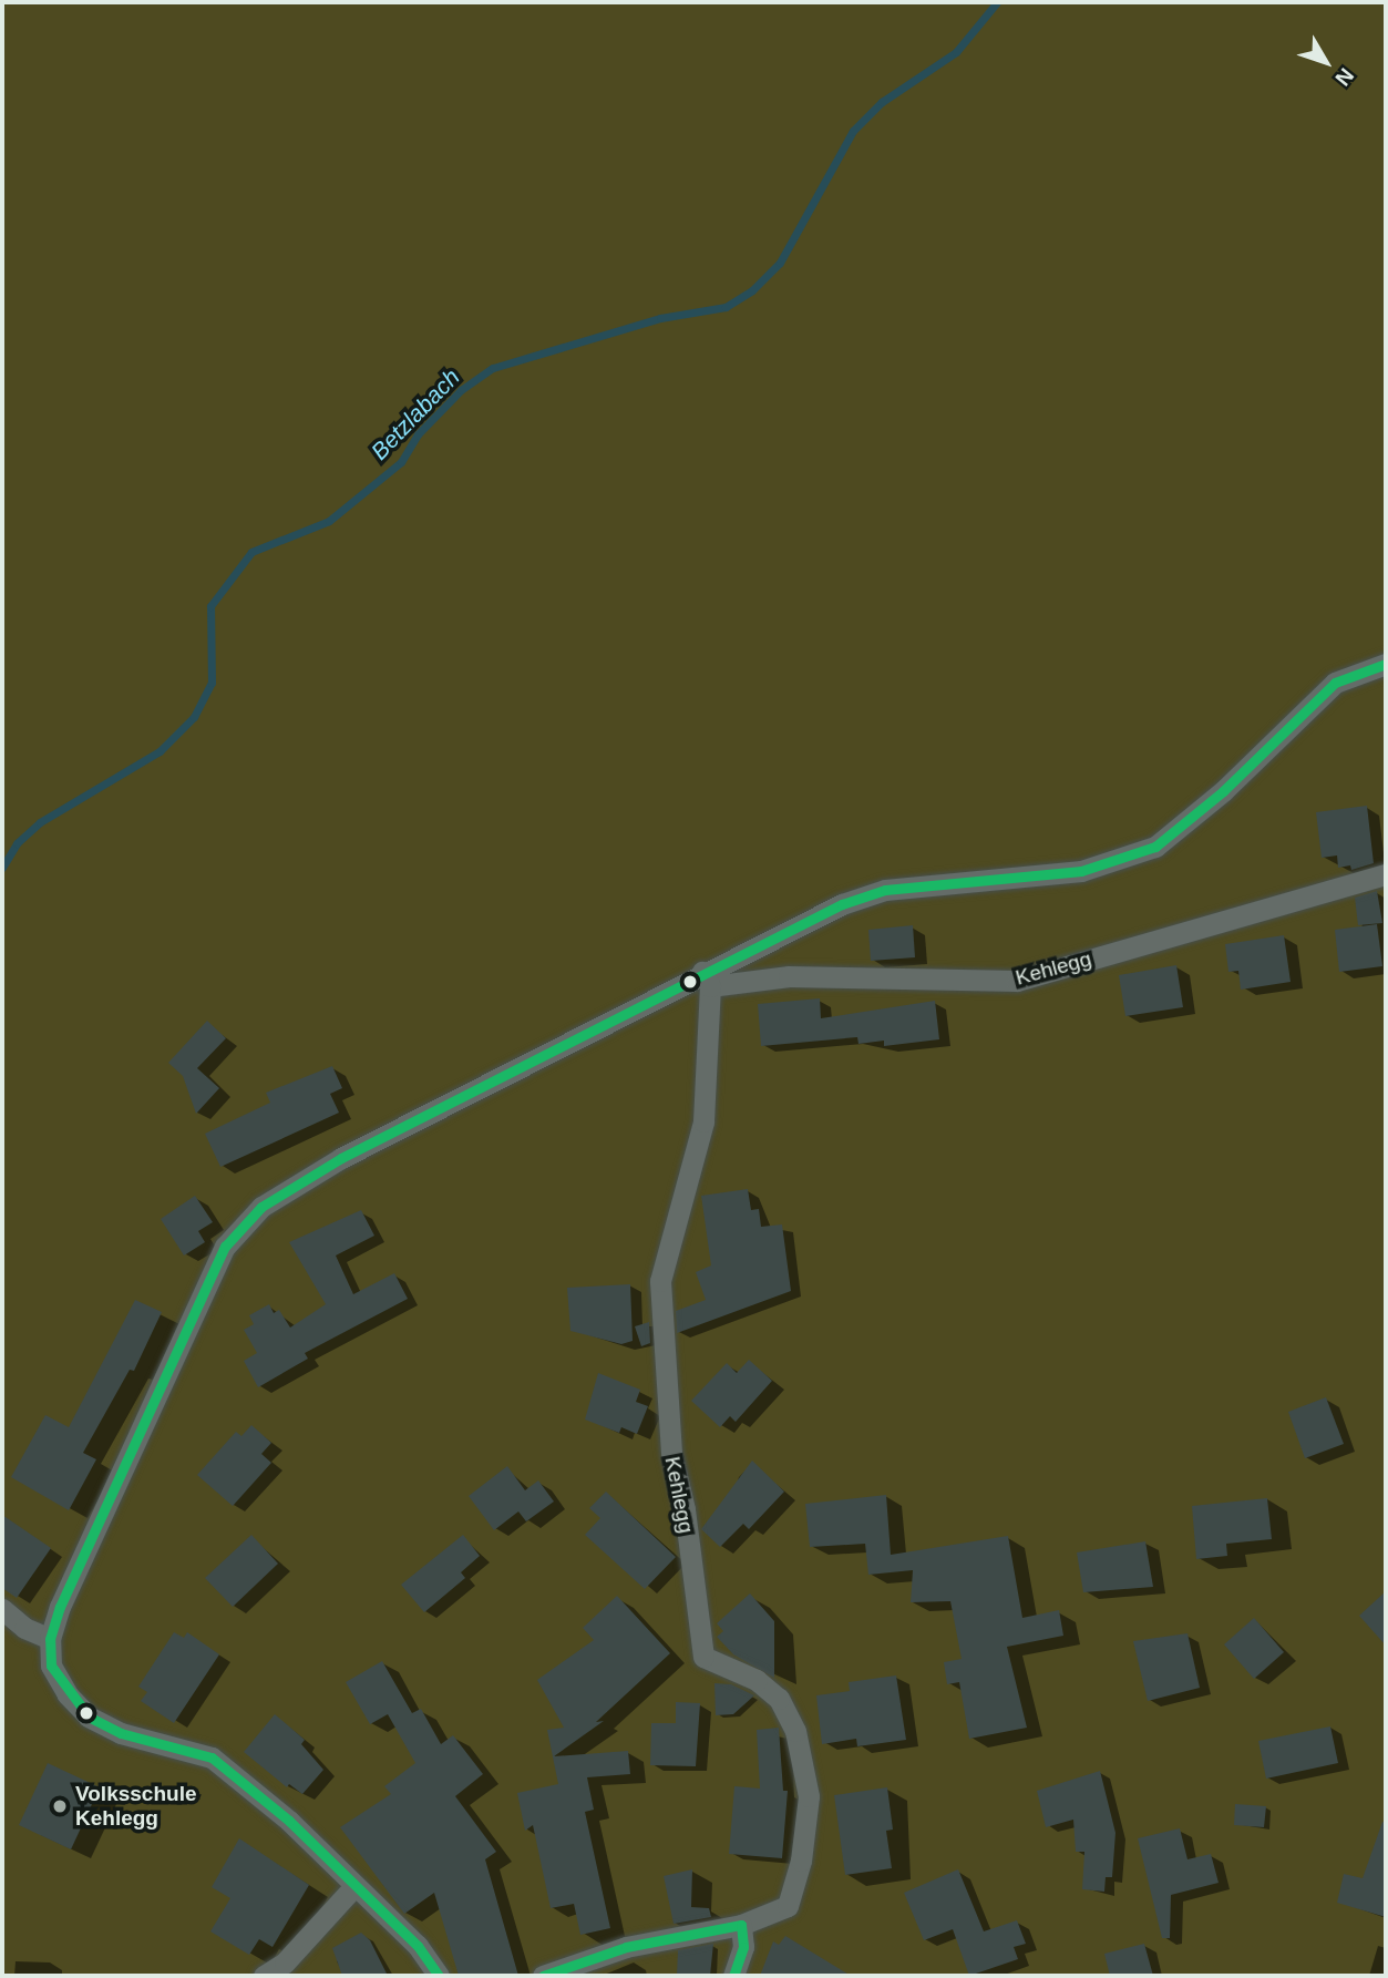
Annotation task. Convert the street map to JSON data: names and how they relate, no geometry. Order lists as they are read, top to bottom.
{
  "streets": {
    "street": ["Kehlegg"]
  },
  "water": ["Betzlabach"],
  "places": ["Volksschule Kehlegg"],
  "north": "bottom right"
}
